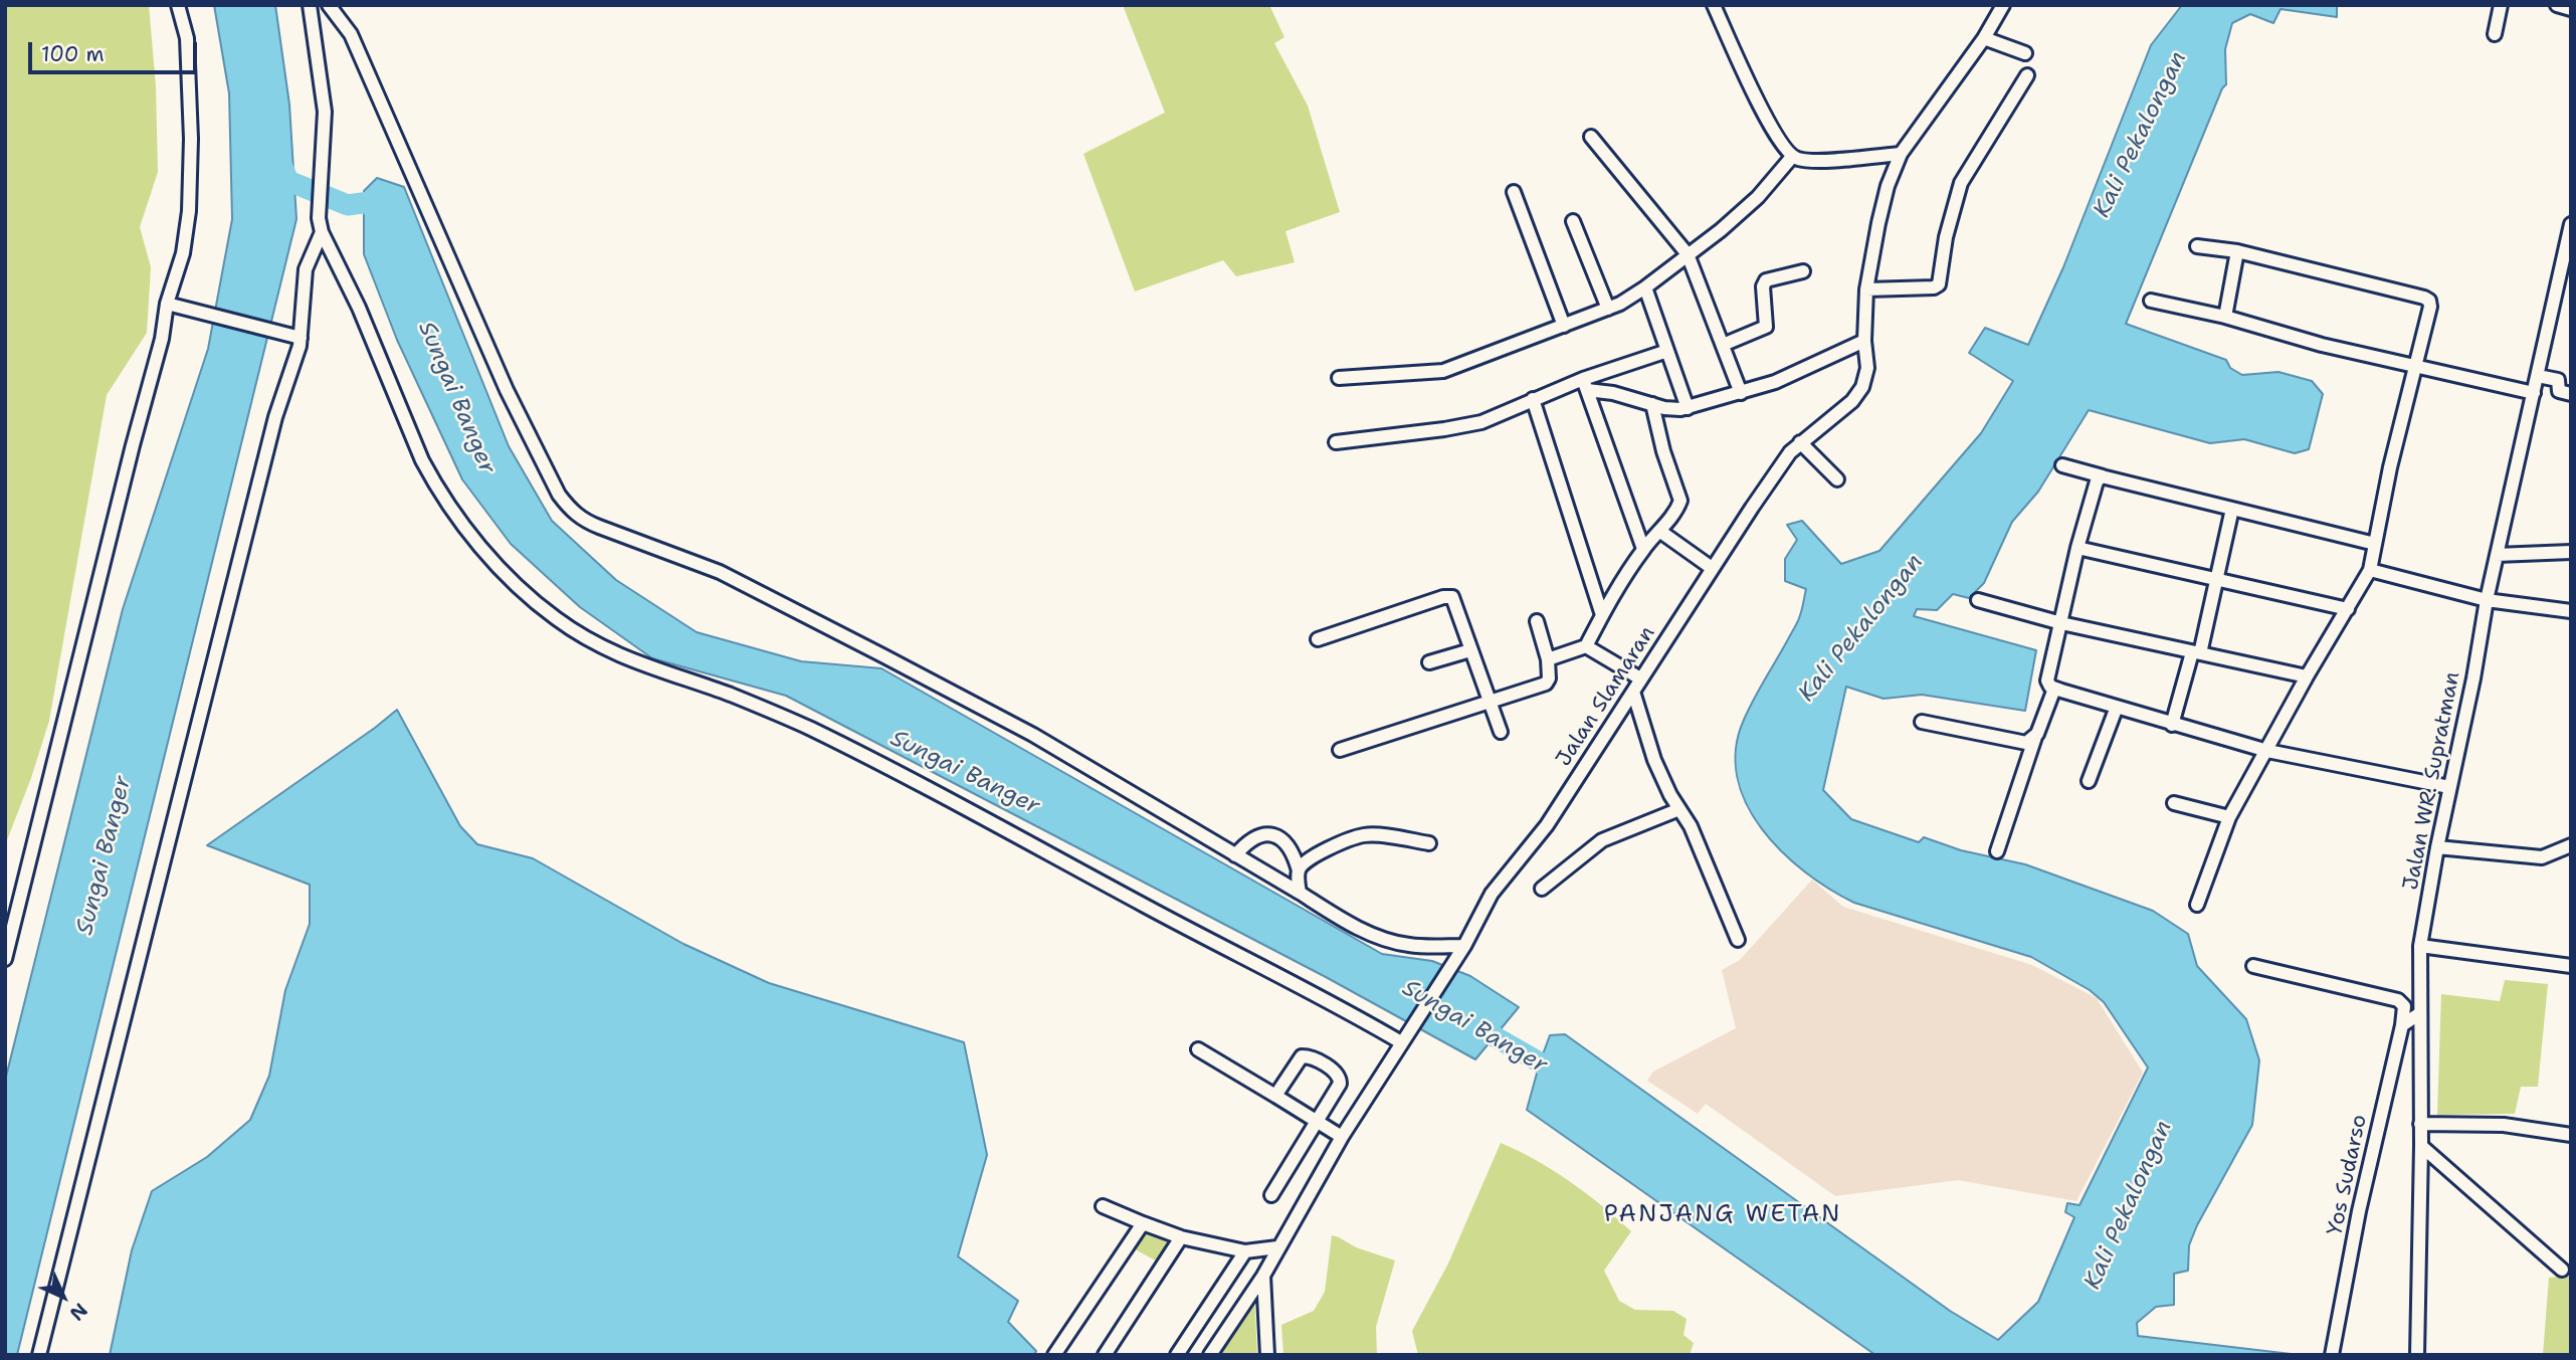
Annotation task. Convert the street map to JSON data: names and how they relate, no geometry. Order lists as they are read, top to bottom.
{
  "streets": {
    "street": ["Jalan Slamaran", "Jalan WR. Supratman", "Yos Sudarso"]
  },
  "districts": ["PANJANG WETAN"],
  "water": ["Kali Pekalongan", "Sungai Banger"],
  "scale_bar": "100 m",
  "north": "bottom right"
}
